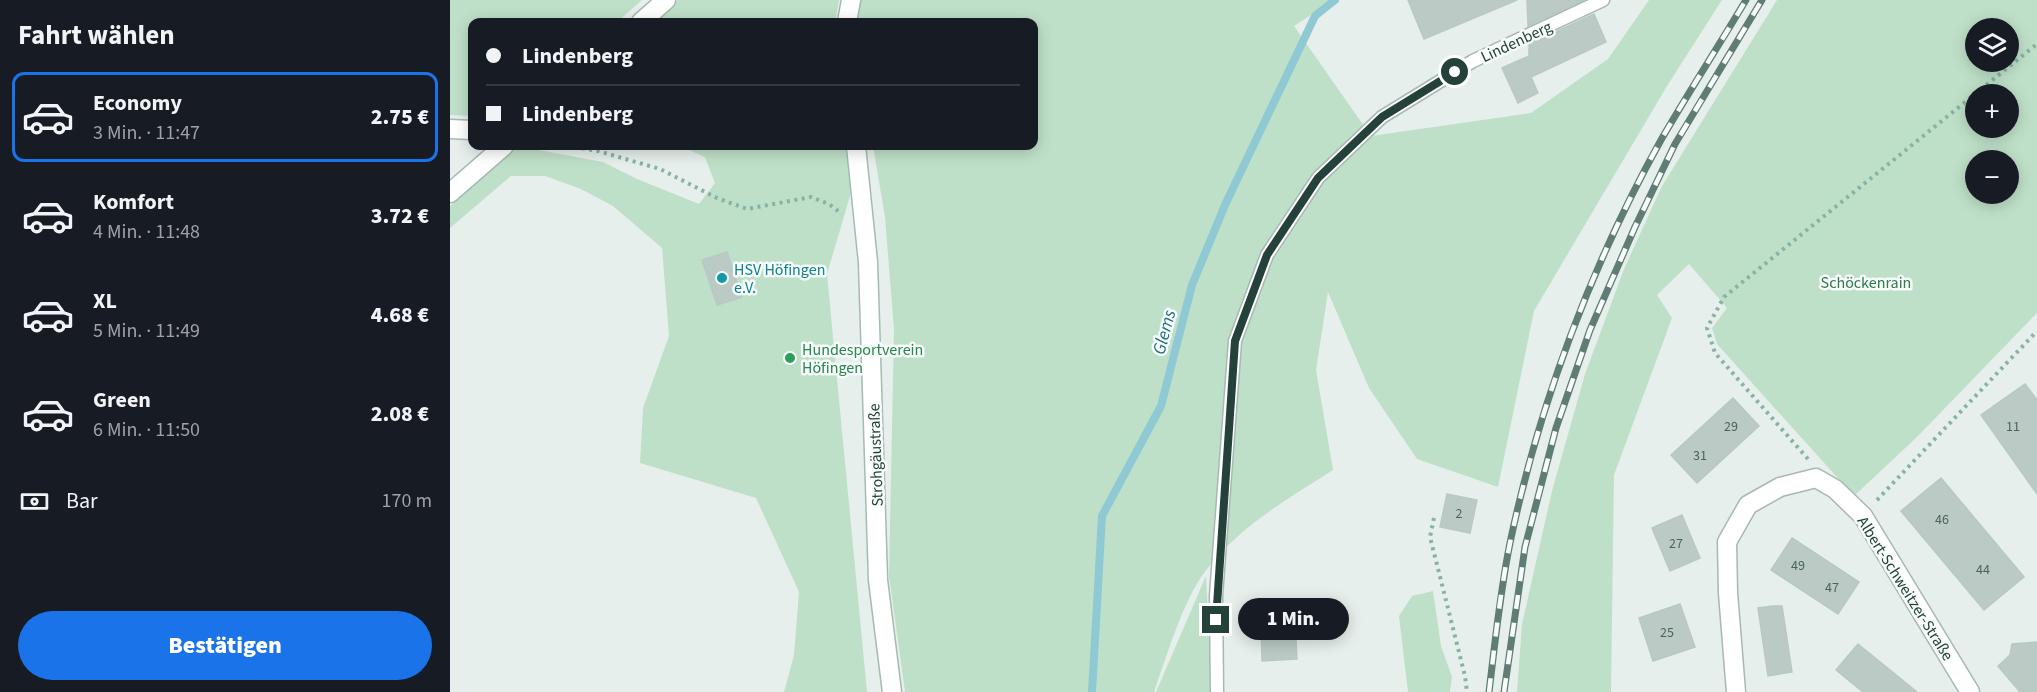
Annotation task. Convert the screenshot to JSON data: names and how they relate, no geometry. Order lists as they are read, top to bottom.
{
  "streets": {
    "main road": ["Strohgäustraße", "Albert-Schweitzer-Straße"],
    "lane": ["Lindenberg"]
  },
  "water": ["Glems"],
  "parks": ["Schöckenrain"],
  "places": ["HSV Höfingen e.V.", "Hundesportverein Höfingen"],
  "house_numbers": [
    "29",
    "11",
    "31",
    "2",
    "46",
    "27",
    "49",
    "44",
    "47",
    "25"
  ],
  "page": {
    "heading": "Fahrt wählen",
    "map_buttons": ["+", "−"],
    "banner": ["Lindenberg", "Lindenberg"],
    "list": [
      {
        "name": "Economy",
        "note": "3 Min. · 11:47",
        "value": "2.75 €"
      },
      {
        "name": "Komfort",
        "note": "4 Min. · 11:48",
        "value": "3.72 €"
      },
      {
        "name": "XL",
        "note": "5 Min. · 11:49",
        "value": "4.68 €"
      },
      {
        "name": "Green",
        "note": "6 Min. · 11:50",
        "value": "2.08 €"
      }
    ],
    "pay": ["Bar", "170 m"],
    "bubble": "1 Min.",
    "buttons": "Bestätigen"
  }
}
